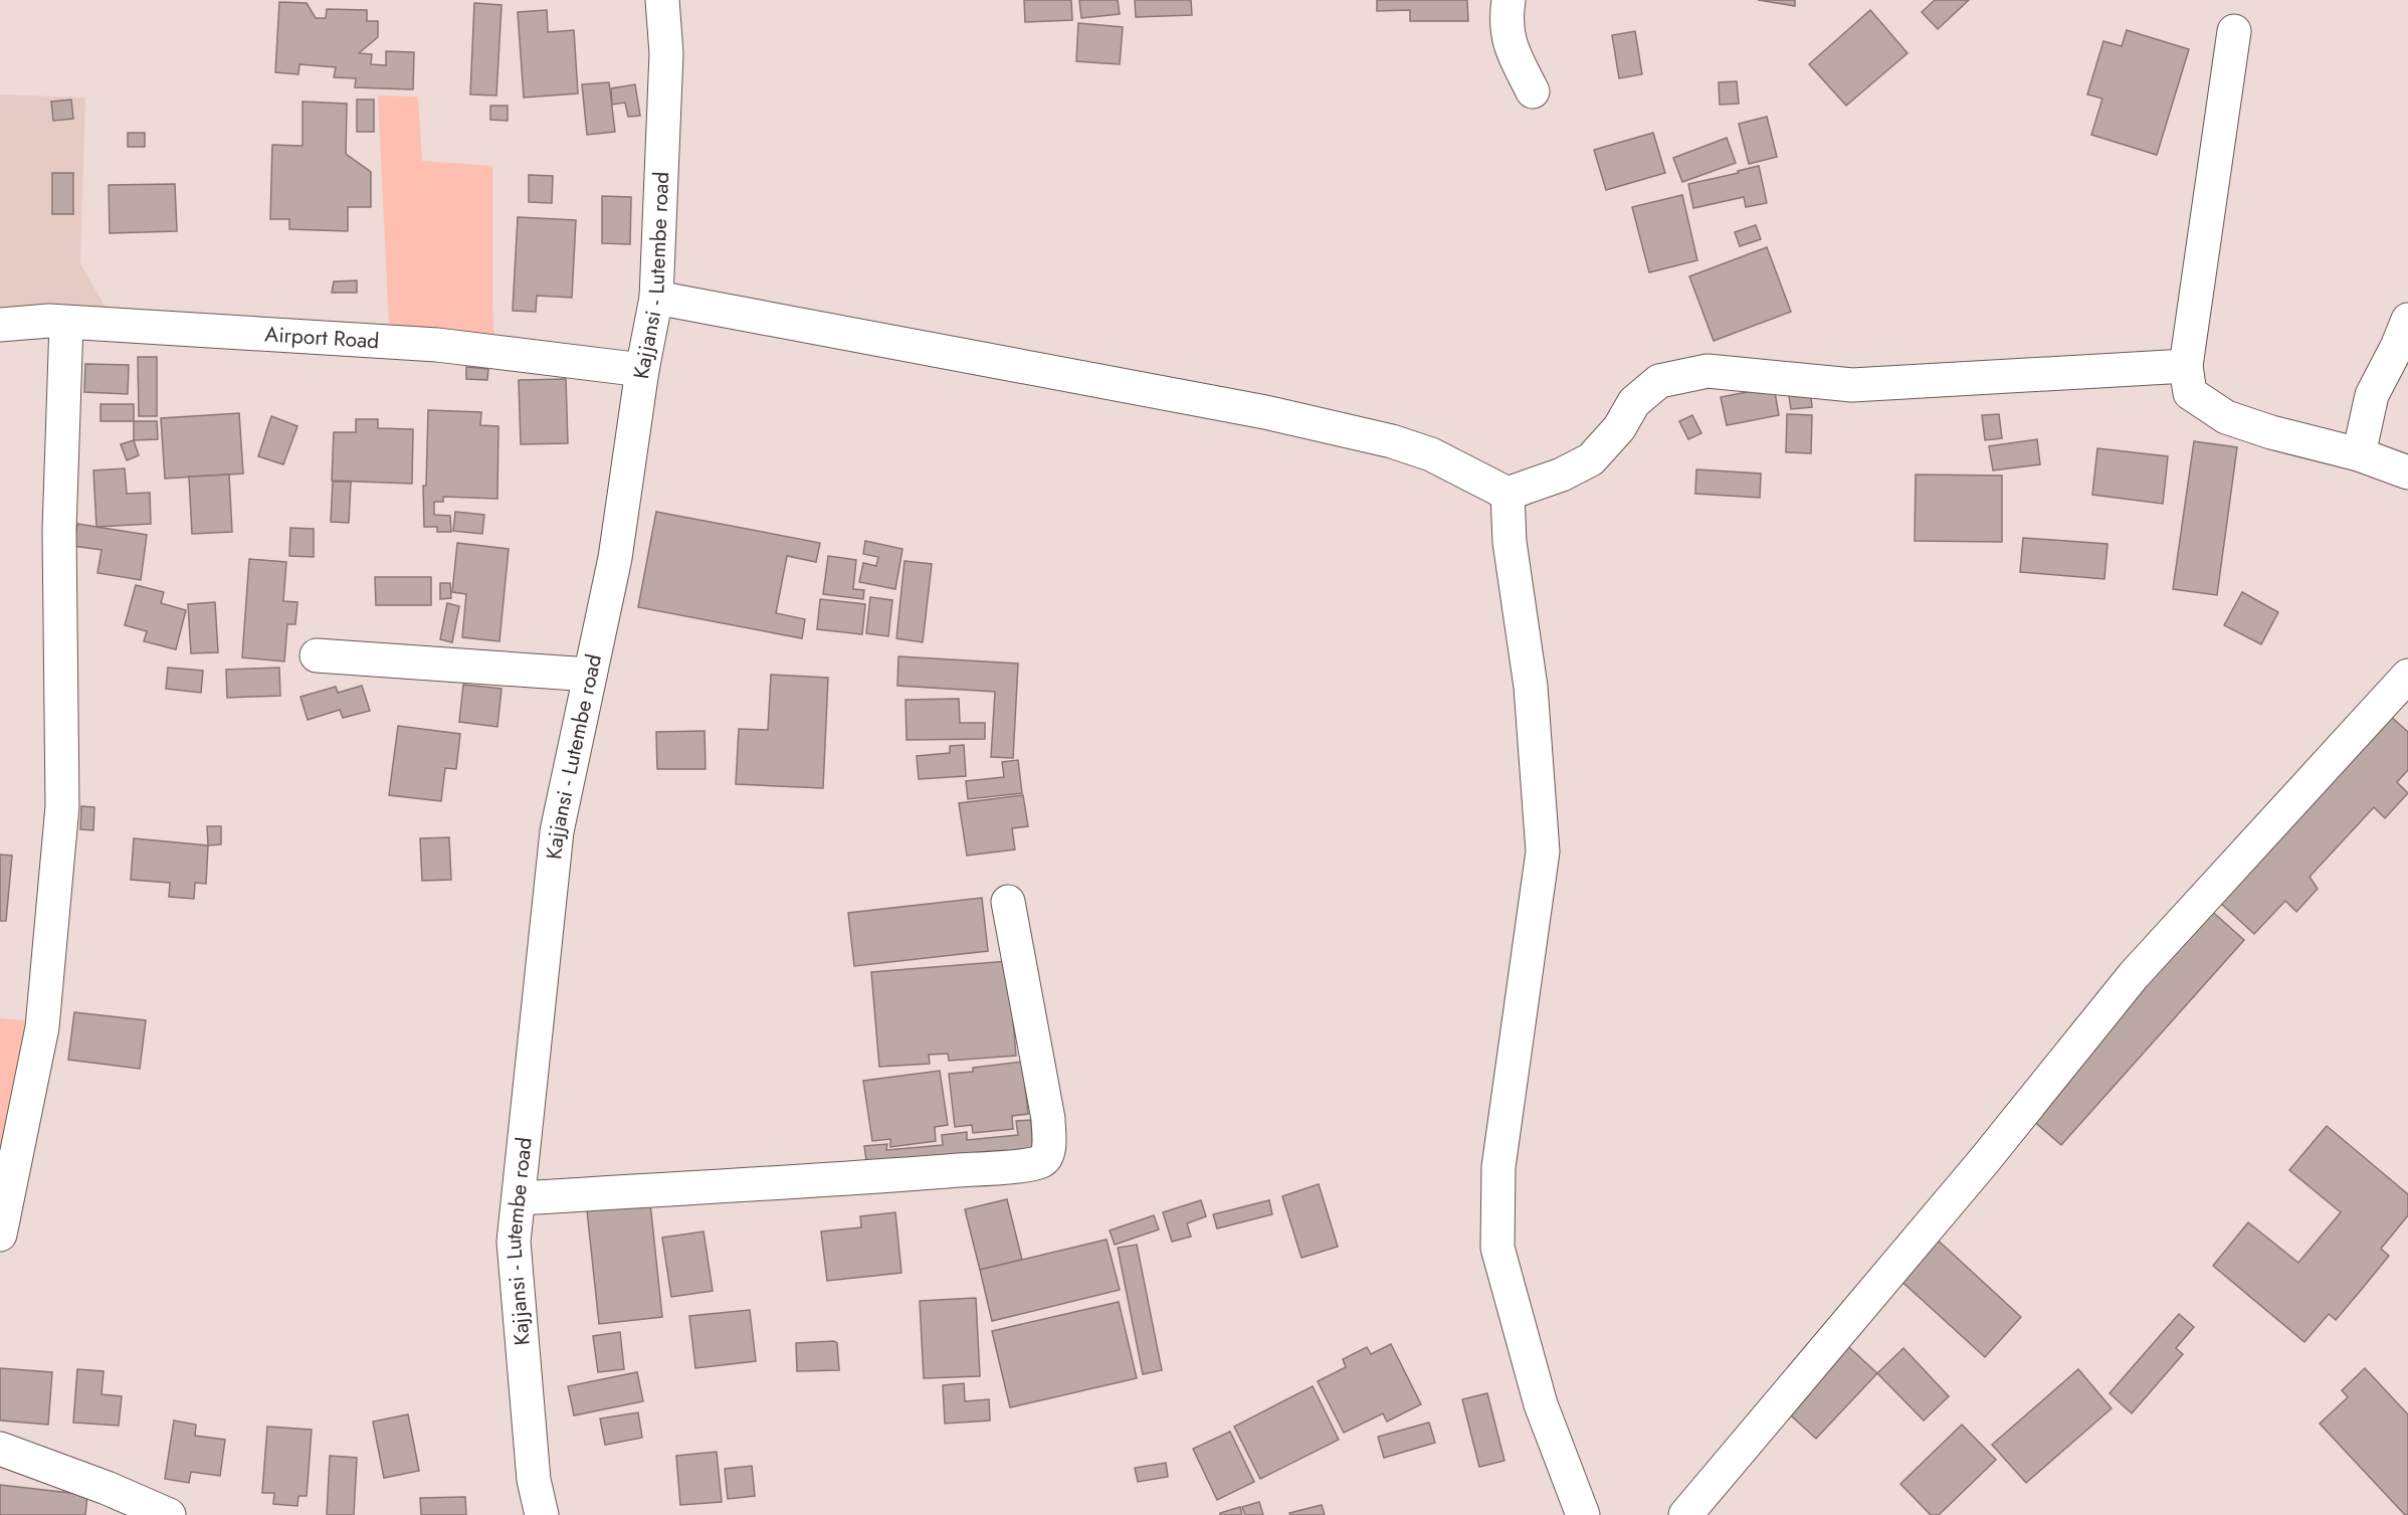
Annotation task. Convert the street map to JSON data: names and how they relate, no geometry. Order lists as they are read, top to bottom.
{
  "streets": {
    "street": ["Kajjansi - Lutembe road", "Airport Road"]
  },
  "crossings": [
    ["Kajjansi - Lutembe road", "Airport Road"]
  ]
}
